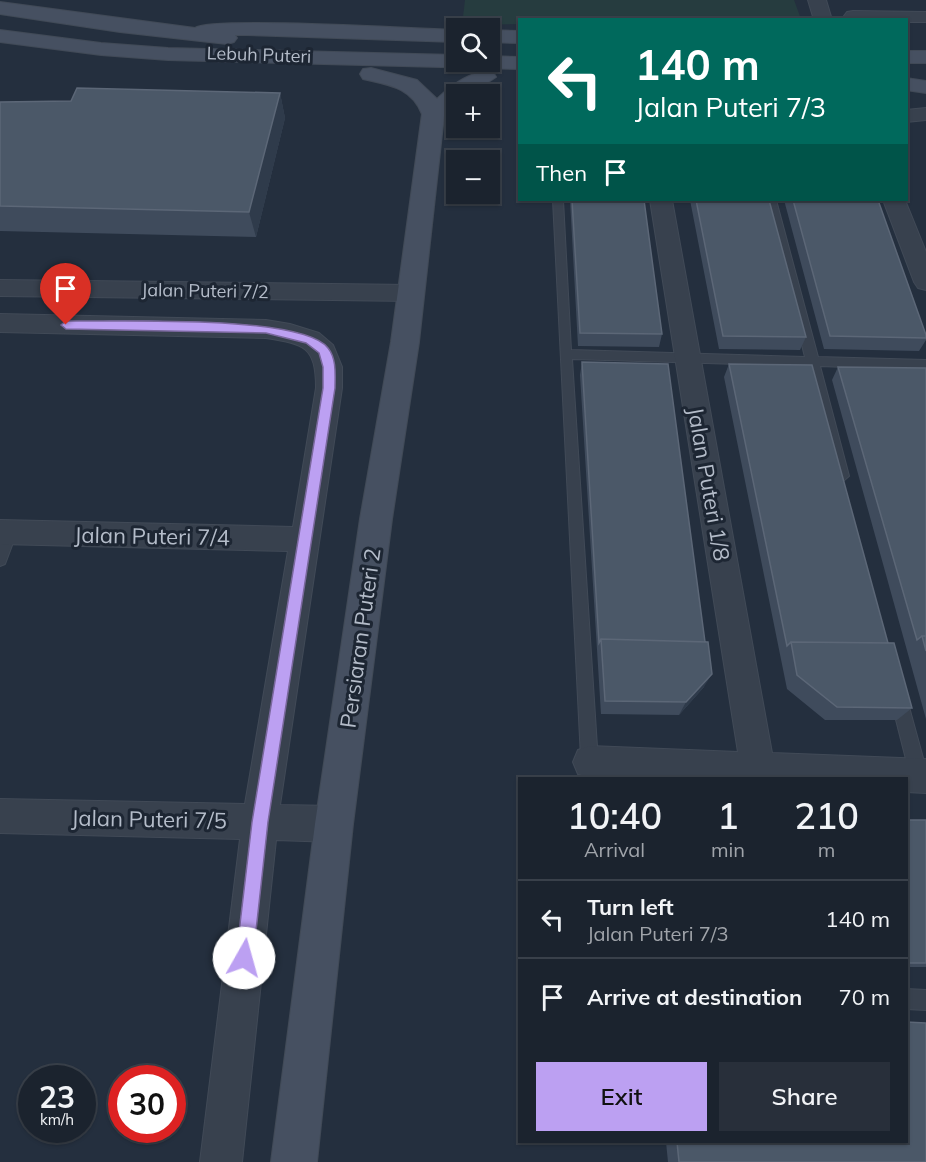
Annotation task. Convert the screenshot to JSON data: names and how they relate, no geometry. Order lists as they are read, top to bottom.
{
  "streets": {
    "main road": ["Lebuh Puteri", "Persiaran Puteri 2"],
    "street": [
      "Jalan Puteri 7/2",
      "Jalan Puteri 1/8",
      "Jalan Puteri 7/4",
      "Jalan Puteri 7/5"
    ]
  },
  "crossings": [
    ["Jalan Puteri 7/2", "Persiaran Puteri 2"],
    ["Persiaran Puteri 2", "Jalan Puteri 7/5"]
  ],
  "page": {
    "map_buttons": ["+", "−"],
    "turn": ["140 m", "Jalan Puteri 7/3"],
    "then": "Then",
    "eta": [
      "10:40",
      "Arrival",
      "1",
      "min",
      "210",
      "m"
    ],
    "list": [
      {
        "name": "Turn left",
        "note": "Jalan Puteri 7/3",
        "value": "140 m"
      },
      {
        "name": "Arrive at destination",
        "value": "70 m"
      }
    ],
    "buttons": ["Exit", "Share"],
    "speed": "23 km/h",
    "limit": "30"
  }
}
